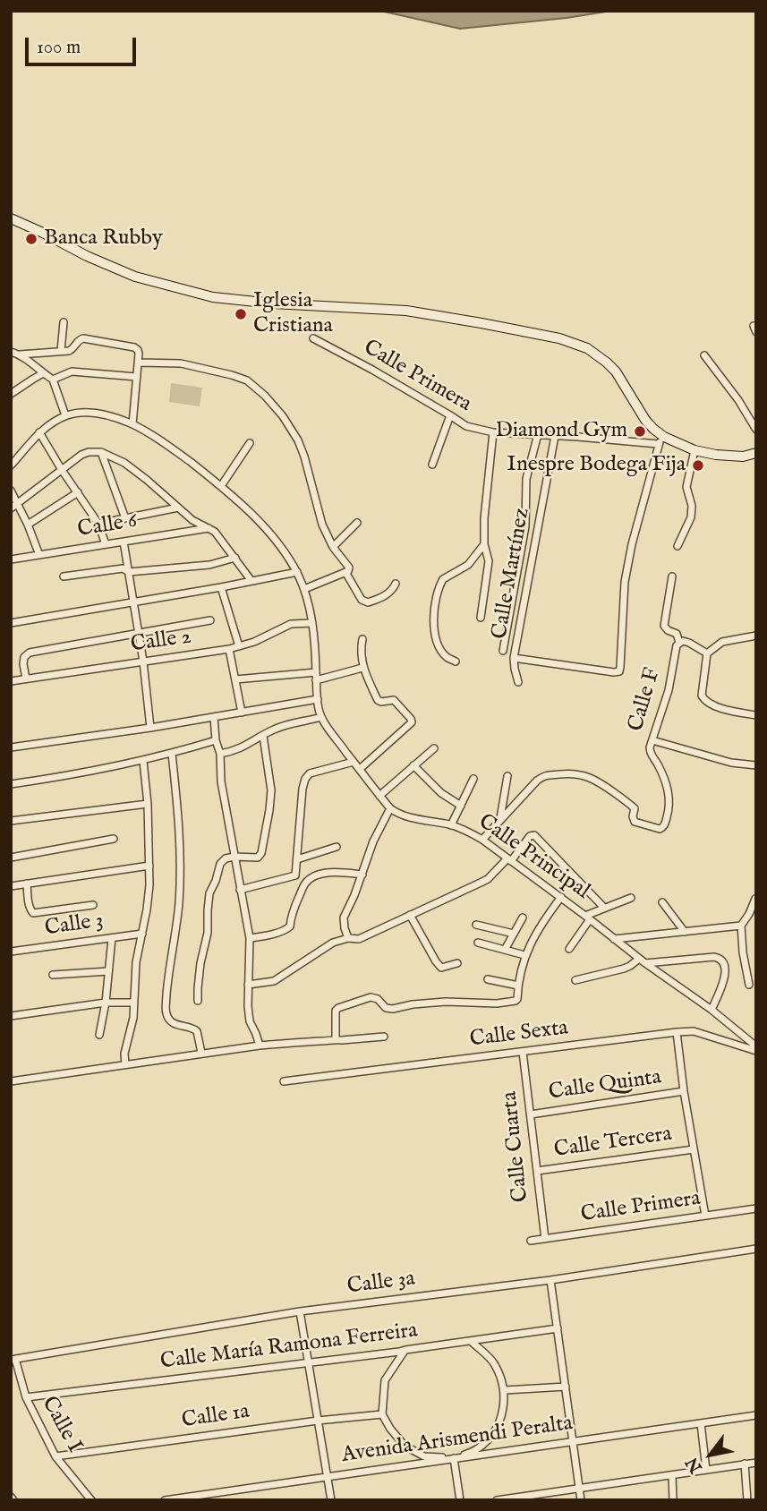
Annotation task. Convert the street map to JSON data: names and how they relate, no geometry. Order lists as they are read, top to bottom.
{
  "streets": {
    "street": [
      "Calle Primera",
      "Calle 6",
      "Calle Martínez",
      "Calle 2",
      "Calle F",
      "Calle Principal",
      "Calle 3",
      "Calle Sexta",
      "Calle Quinta",
      "Calle Tercera",
      "Calle Cuarta",
      "Calle 3a",
      "Calle María Ramona Ferreira",
      "Calle 1a",
      "Calle I",
      "Avenida Arismendi Peralta"
    ]
  },
  "crossings": [
    ["Calle Primera", "Calle Martínez"],
    ["Calle Primera", "Calle Cuarta"],
    ["Calle 2", "Calle Principal"],
    ["Calle Sexta", "Calle Cuarta"],
    ["Calle Quinta", "Calle Cuarta"],
    ["Calle Tercera", "Calle Cuarta"],
    ["Calle 3a", "Calle I"],
    ["Calle María Ramona Ferreira", "Calle 1a"],
    ["Calle María Ramona Ferreira", "Calle I"],
    ["Calle María Ramona Ferreira", "Avenida Arismendi Peralta"],
    ["Calle 1a", "Calle I"],
    ["Calle 1a", "Avenida Arismendi Peralta"]
  ],
  "places": [
    "Banca Rubby",
    "Iglesia Cristiana",
    "Diamond Gym",
    "Inespre Bodega Fija"
  ],
  "scale_bar": "100 m",
  "north": "bottom left"
}
